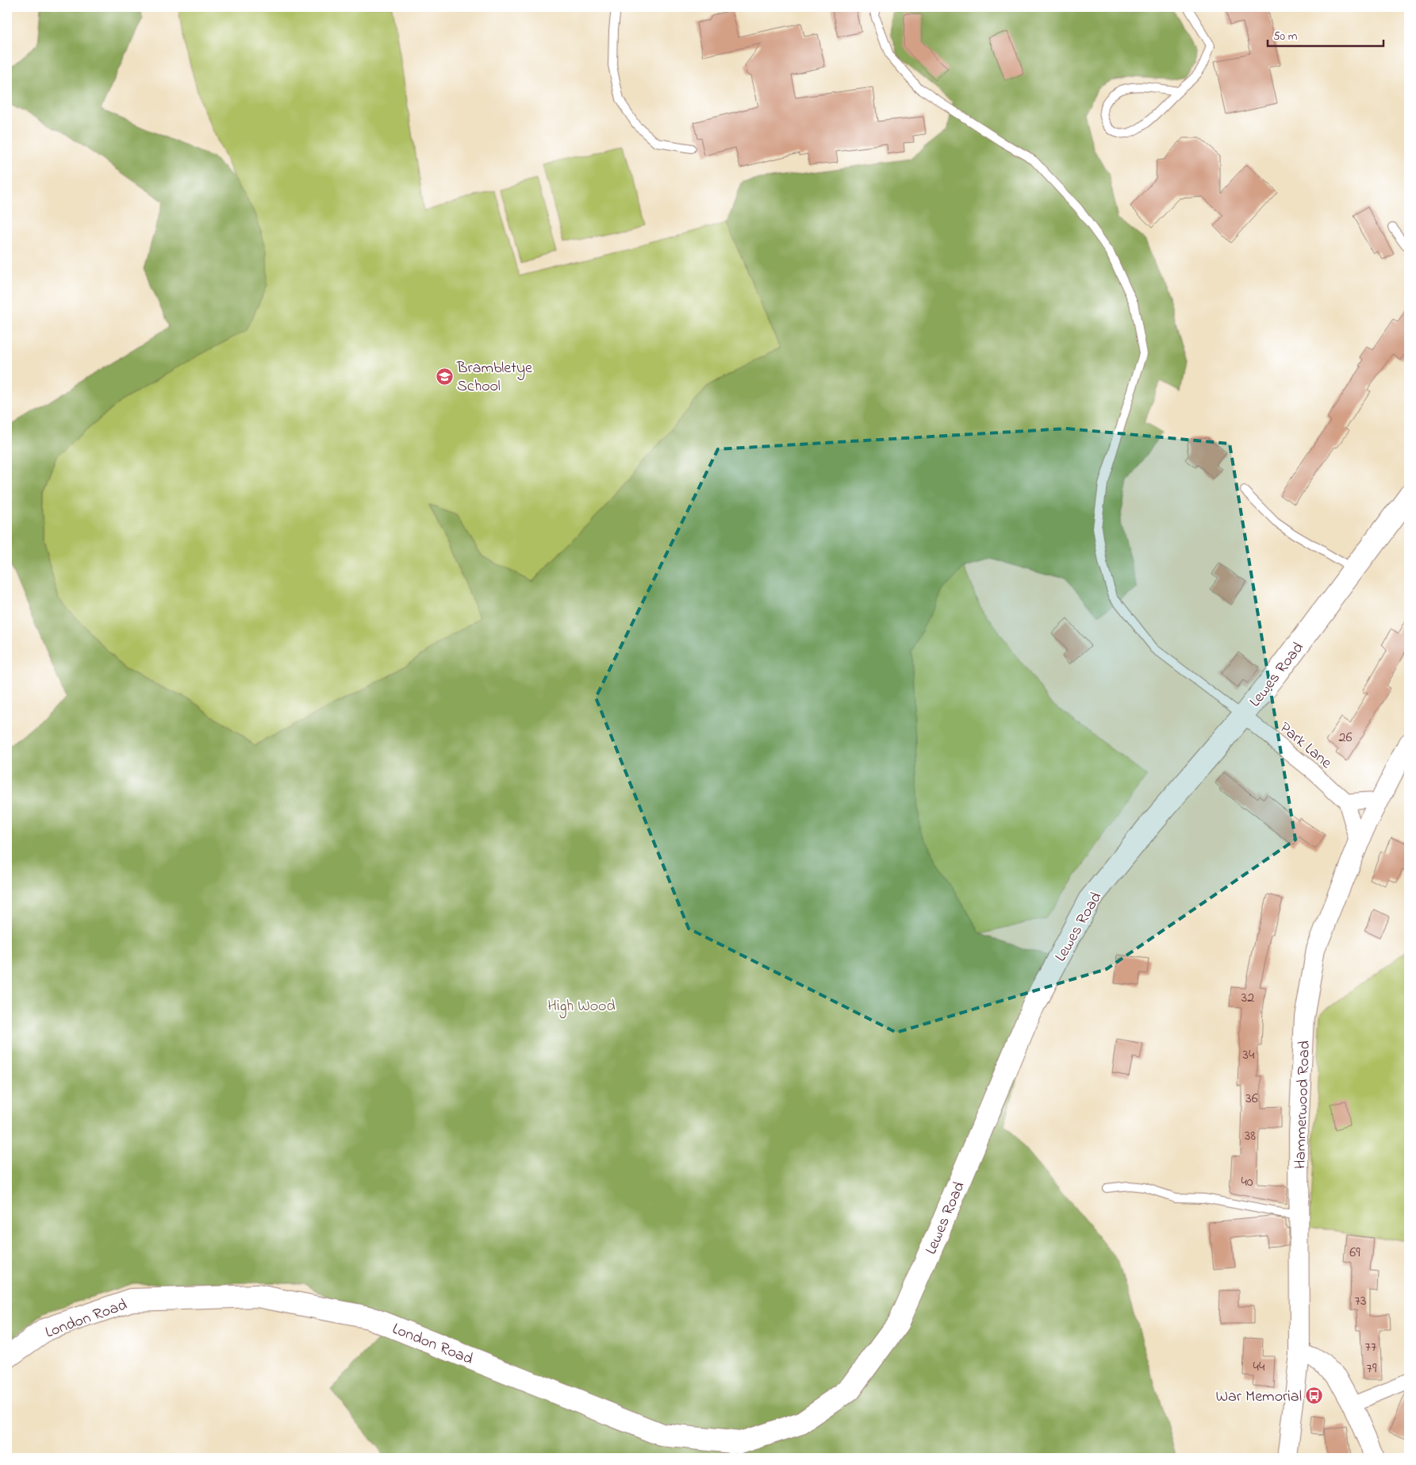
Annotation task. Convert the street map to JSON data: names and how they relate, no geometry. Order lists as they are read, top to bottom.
{
  "streets": {
    "highway": ["Lewes Road", "London Road"],
    "street": ["Park Lane", "Hammerwood Road"]
  },
  "crossings": [
    ["Lewes Road", "Park Lane"],
    ["Lewes Road", "London Road"]
  ],
  "parks": ["High Wood"],
  "places": {
    "school or university": ["Brambletye School"],
    "bus stop": ["War Memorial"]
  },
  "house_numbers": [
    "26",
    "32",
    "34",
    "36",
    "38",
    "40",
    "69",
    "73",
    "77",
    "44",
    "79"
  ],
  "scale_bar": "50 m"
}
